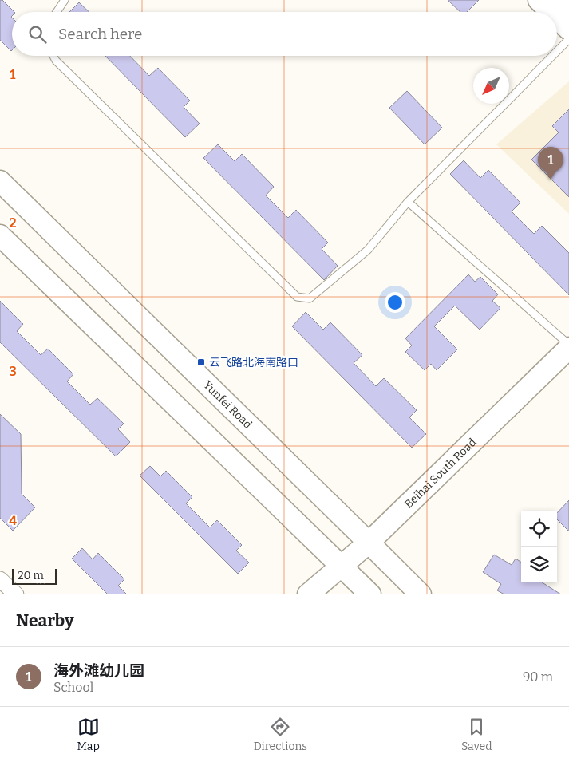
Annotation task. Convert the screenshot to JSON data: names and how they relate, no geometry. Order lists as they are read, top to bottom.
{
  "streets": {
    "main road": ["Yunfei Road", "Beihai South Road"]
  },
  "crossings": [
    ["Yunfei Road", "Beihai South Road"]
  ],
  "places": {
    "transit": ["云飞路北海南路口"]
  },
  "scale_bar": "20 m",
  "north": "bottom left",
  "page": {
    "search": "Search here",
    "pins": "1",
    "scale": "20 m",
    "heading": "Nearby",
    "list": [
      {
        "mark": "1",
        "name": "海外滩幼儿园",
        "note": "School",
        "value": "90 m"
      }
    ],
    "nav": ["Map", "Directions", "Saved"]
  },
  "grid": {
    "rows": [
      "1",
      "2",
      "3",
      "4"
    ]
  }
}
